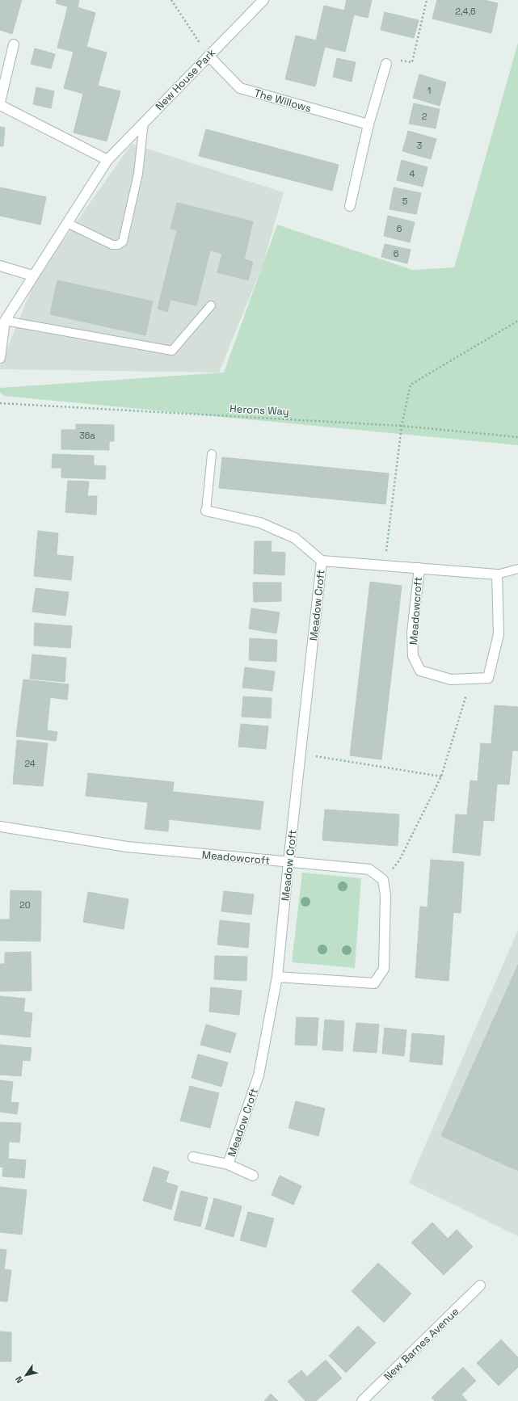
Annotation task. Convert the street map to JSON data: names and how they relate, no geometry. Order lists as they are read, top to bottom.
{
  "streets": {
    "street": [
      "New House Park",
      "The Willows",
      "Meadow Croft",
      "Meadowcroft",
      "New Barnes Avenue"
    ],
    "path": ["Herons Way"]
  },
  "crossings": [
    ["New House Park", "The Willows"],
    ["Meadow Croft", "Meadowcroft"]
  ],
  "house_numbers": [
    "2,4,6",
    "1",
    "2",
    "3",
    "4",
    "5",
    "6",
    "6",
    "36a",
    "24",
    "20"
  ],
  "north": "bottom left"
}
